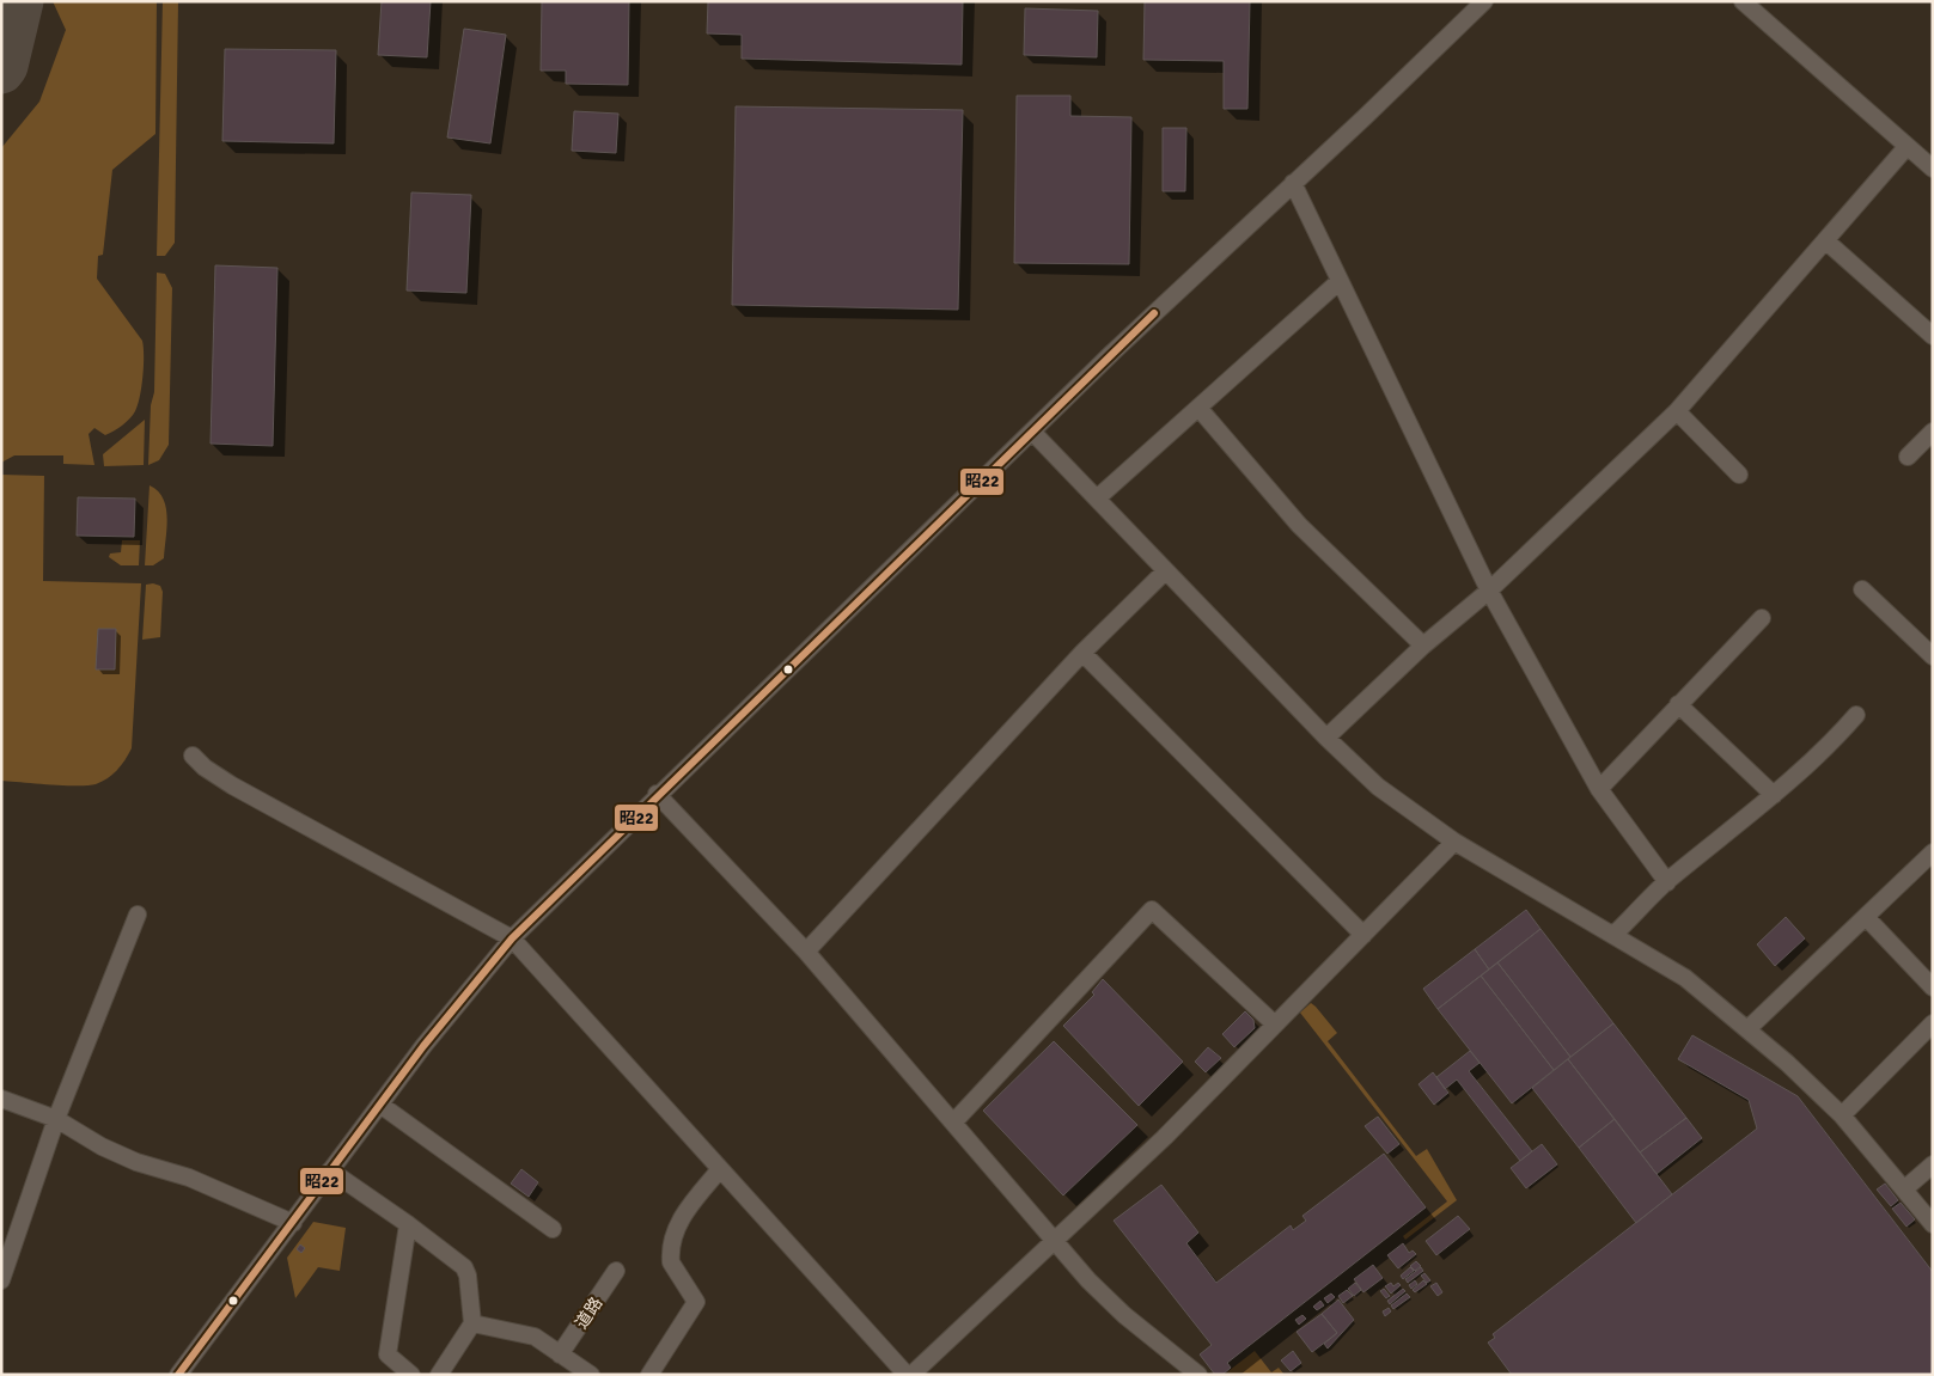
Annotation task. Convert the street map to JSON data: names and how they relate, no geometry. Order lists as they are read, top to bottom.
{
  "streets": {
    "street": ["道路"]
  },
  "lines": ["transit line 昭22"]
}
